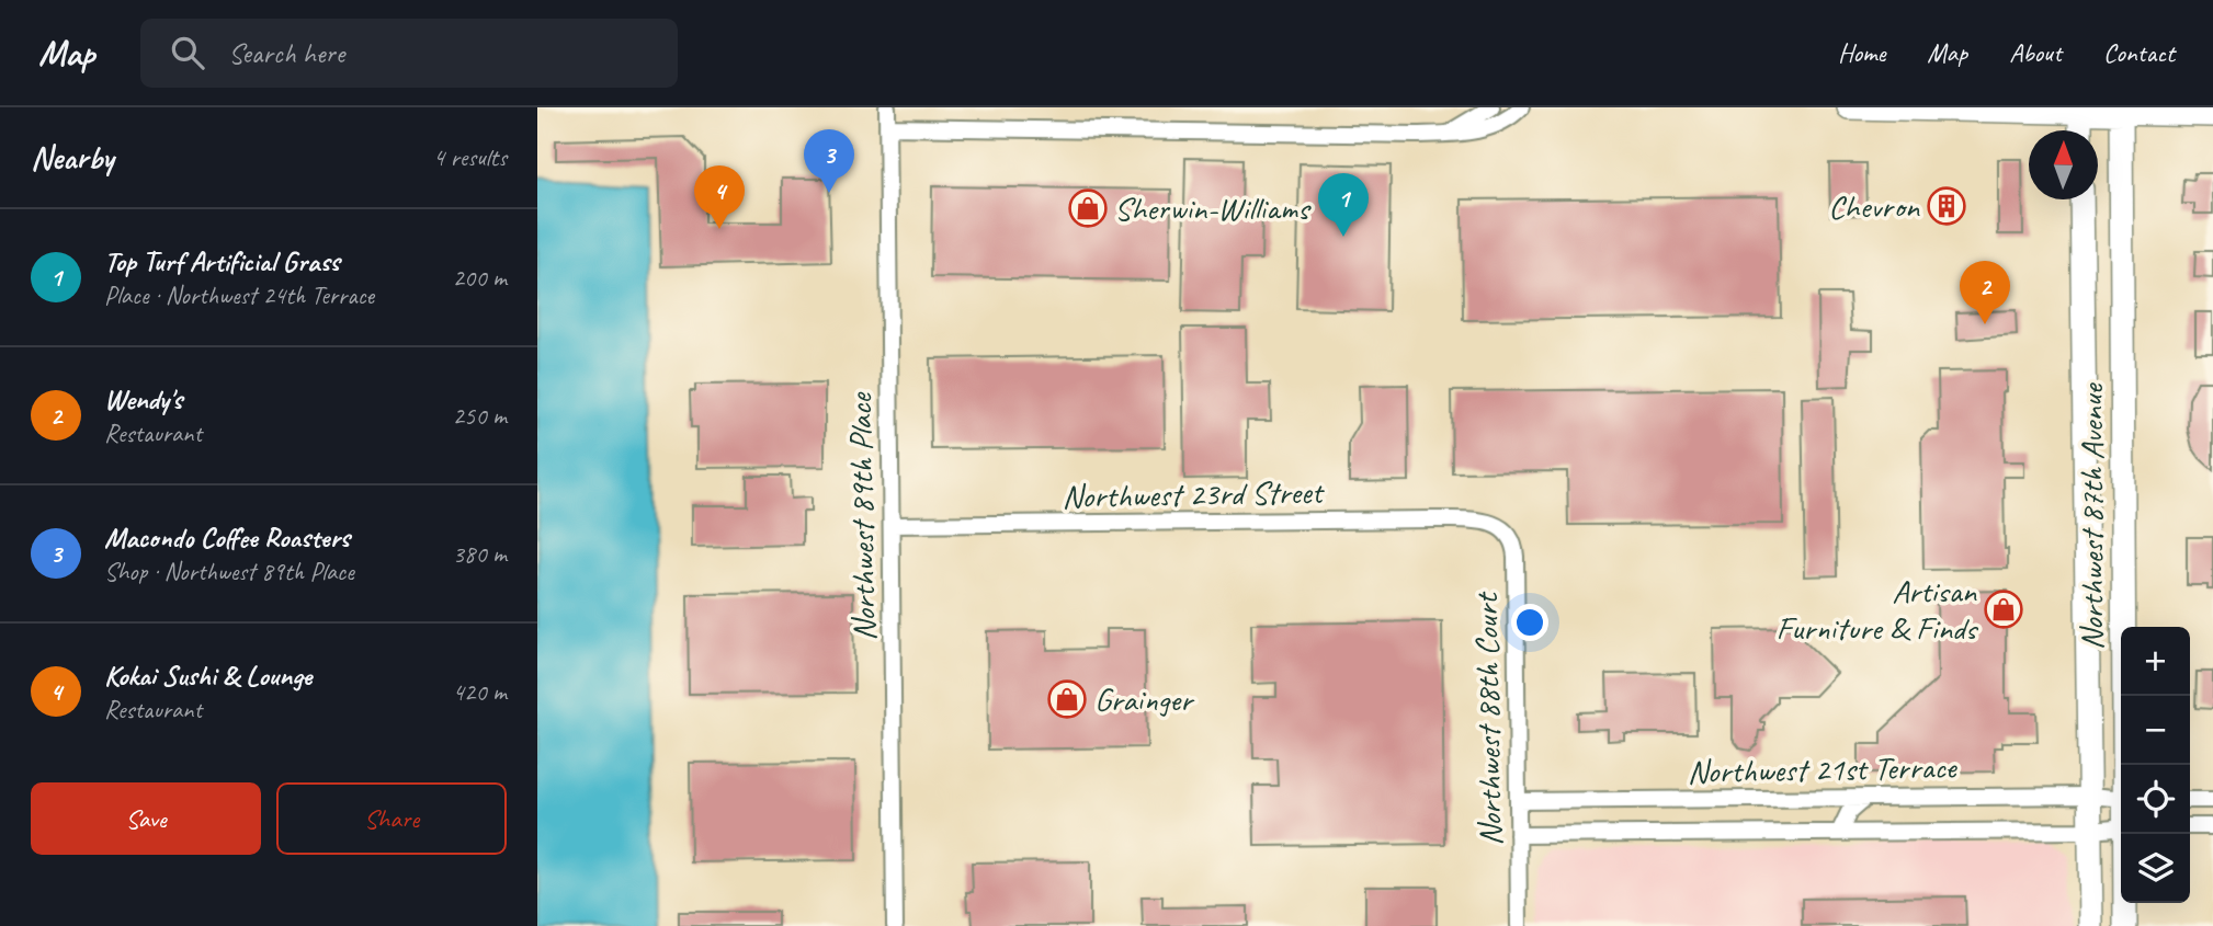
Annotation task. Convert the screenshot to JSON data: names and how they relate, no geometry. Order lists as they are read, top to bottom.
{
  "streets": {
    "main road": ["Northwest 87th Avenue"],
    "street": [
      "Northwest 23rd Street",
      "Northwest 89th Place",
      "Northwest 88th Court",
      "Northwest 21st Terrace"
    ]
  },
  "crossings": [
    ["Northwest 23rd Street", "Northwest 89th Place"],
    ["Northwest 23rd Street", "Northwest 88th Court"],
    ["Northwest 87th Avenue", "Northwest 21st Terrace"],
    ["Northwest 88th Court", "Northwest 21st Terrace"]
  ],
  "places": {
    "building": ["Chevron"],
    "shop": ["Sherwin-Williams", "Artisan Furniture & Finds", "Grainger"]
  },
  "north": "top",
  "page": {
    "header": "Map",
    "search": "Search here",
    "nav": [
      "Home",
      "Map",
      "About",
      "Contact"
    ],
    "heading": ["Nearby", "4 results"],
    "pins": [
      "3",
      "4",
      "1",
      "2"
    ],
    "list": [
      {
        "mark": "1",
        "name": "Top Turf Artificial Grass",
        "note": "Place · Northwest 24th Terrace",
        "value": "200 m"
      },
      {
        "mark": "2",
        "name": "Wendy's",
        "note": "Restaurant",
        "value": "250 m"
      },
      {
        "mark": "3",
        "name": "Macondo Coffee Roasters",
        "note": "Shop · Northwest 89th Place",
        "value": "380 m"
      },
      {
        "mark": "4",
        "name": "Kokai Sushi & Lounge",
        "note": "Restaurant",
        "value": "420 m"
      }
    ],
    "map_buttons": ["+", "−"],
    "buttons": ["Save", "Share"]
  }
}
